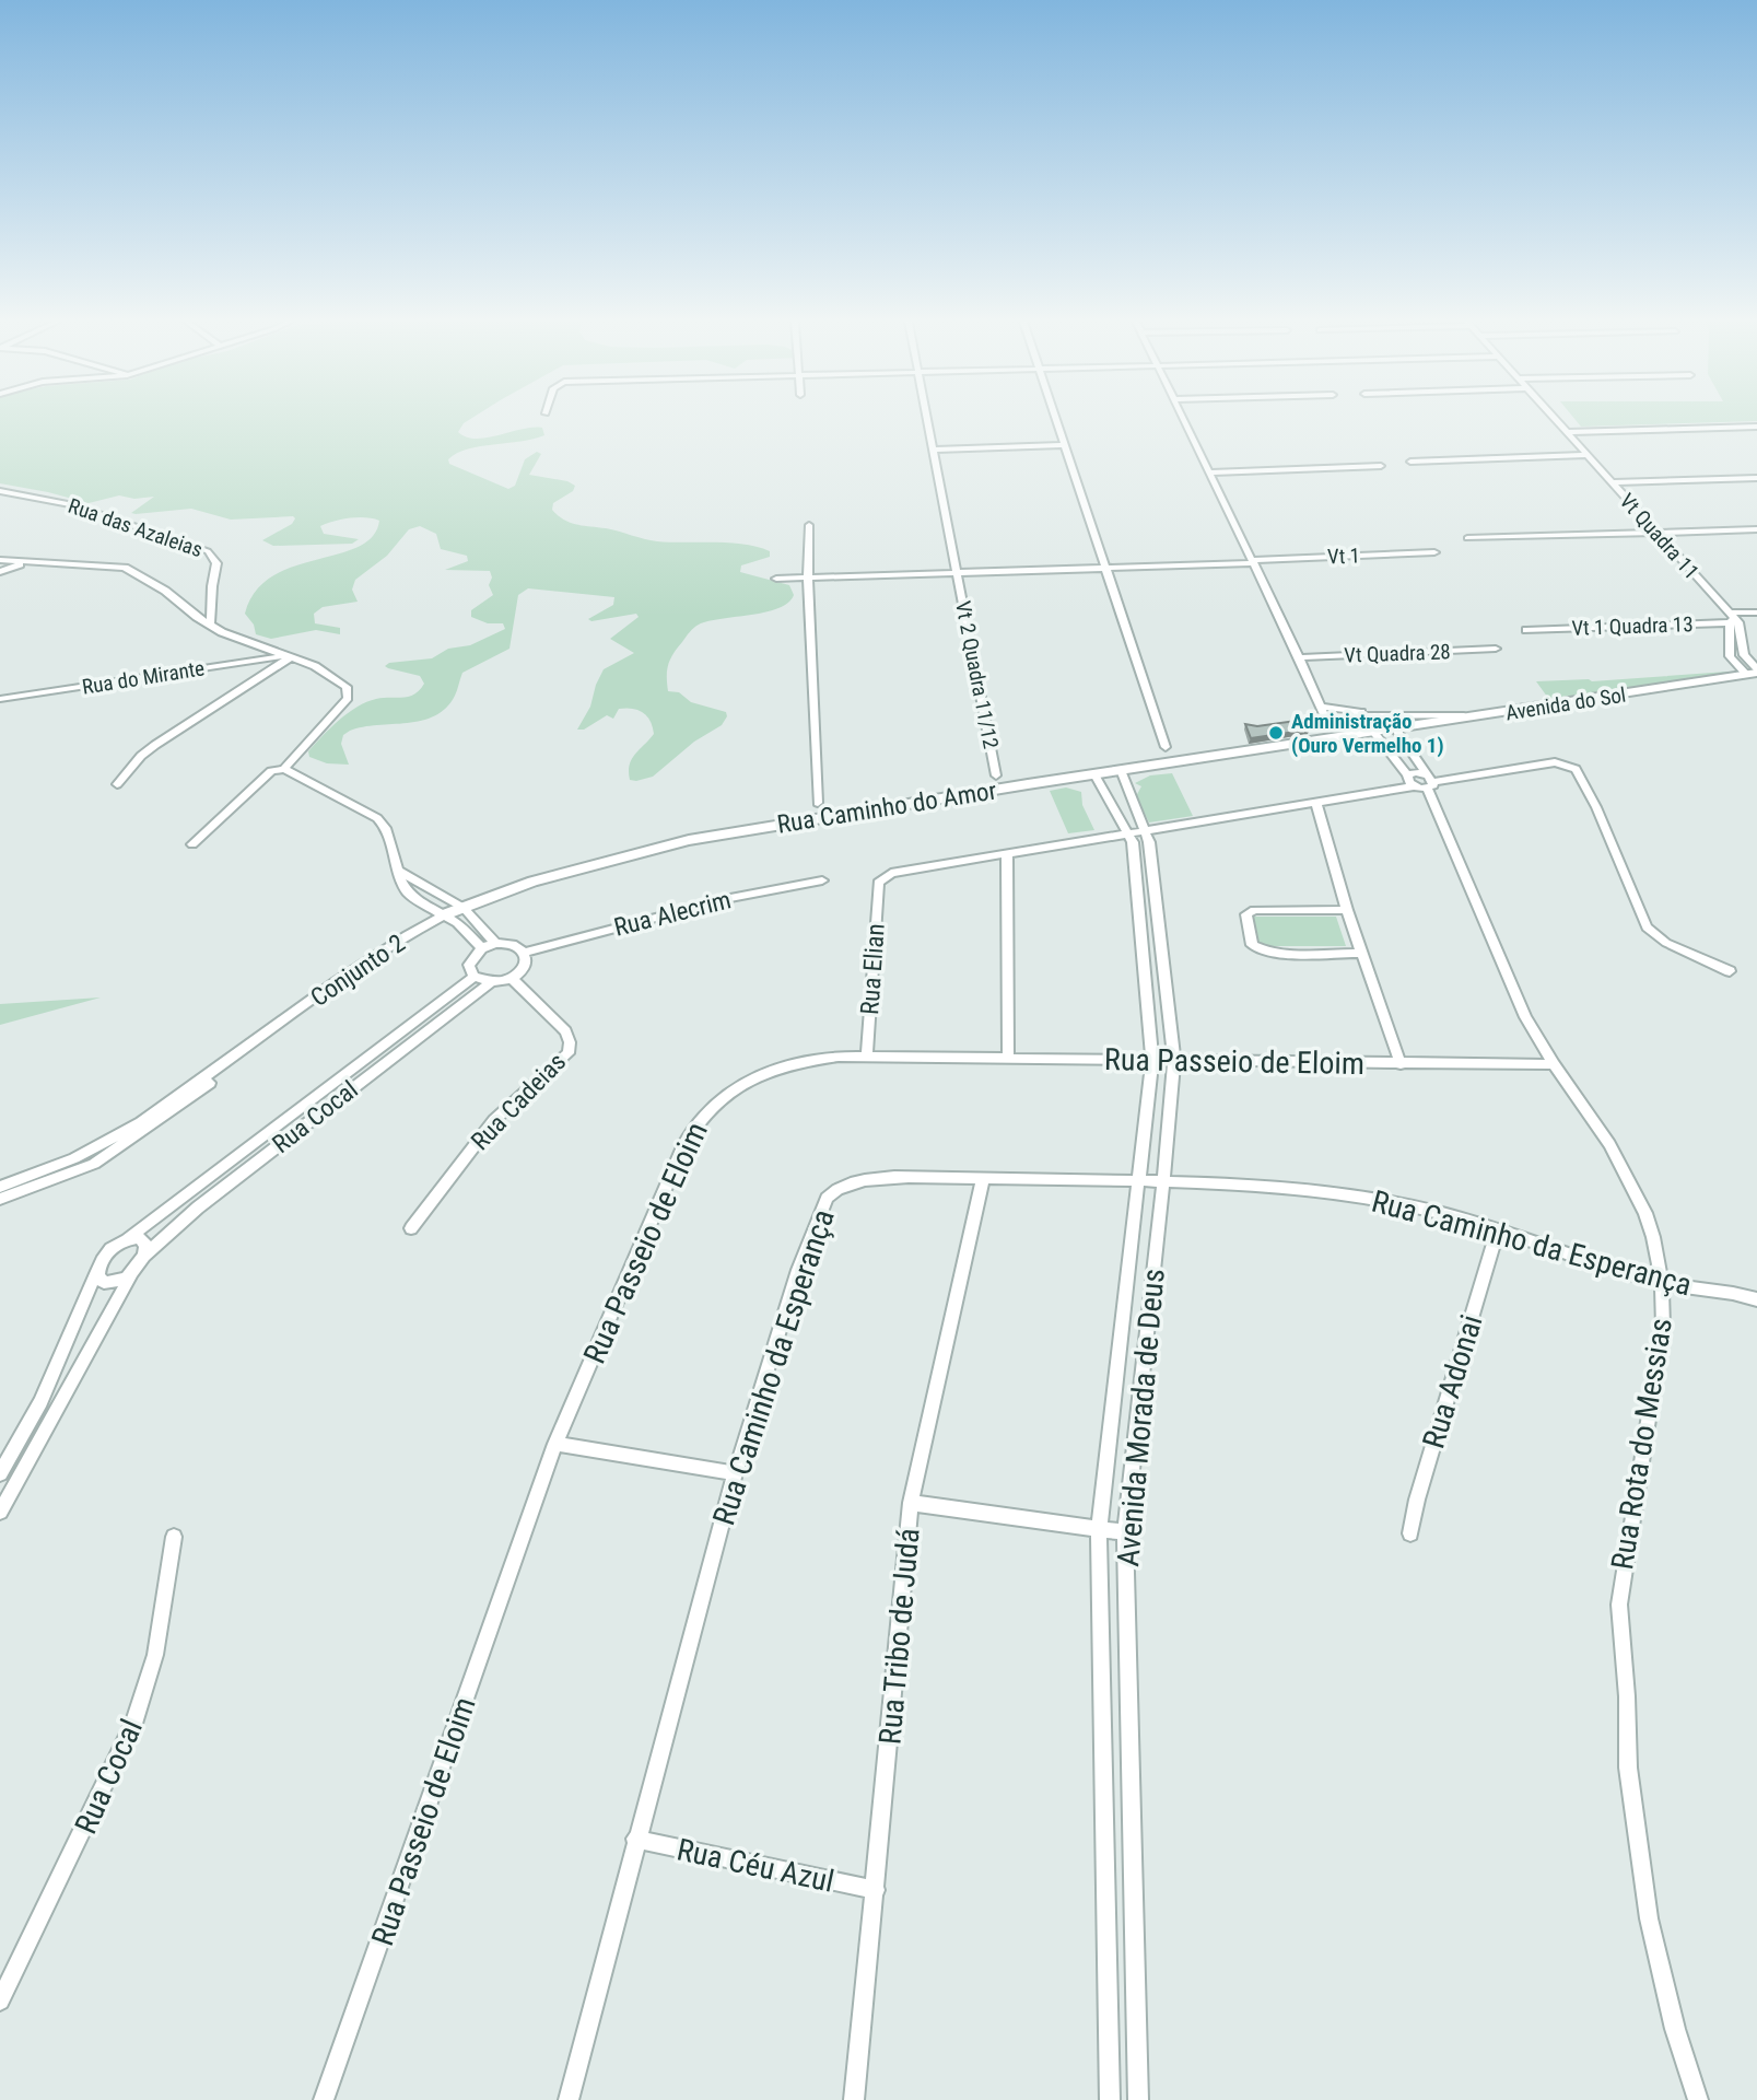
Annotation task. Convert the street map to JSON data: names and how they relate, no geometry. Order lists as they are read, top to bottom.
{
  "streets": {
    "street": [
      "Rua das Azaleias",
      "Vt Quadra 11",
      "Vt 1",
      "Vt 1 Quadra 13",
      "Vt Quadra 28",
      "Vt 2 Quadra 11/12",
      "Rua do Mirante",
      "Avenida do Sol",
      "Rua Caminho do Amor",
      "Rua Alecrim",
      "Rua Elian",
      "Conjunto 2",
      "Rua Passeio de Eloim",
      "Rua Cadeias",
      "Rua Cocal",
      "Rua Caminho da Esperança",
      "Rua Adonai",
      "Avenida Morada de Deus",
      "Rua Rota do Messias",
      "Rua Tribo de Judá",
      "Rua Céu Azul"
    ]
  },
  "crossings": [
    ["Vt Quadra 11", "Vt 1 Quadra 13"],
    ["Vt 1", "Vt 2 Quadra 11/12"],
    ["Avenida do Sol", "Rua Caminho do Amor"],
    ["Avenida do Sol", "Rua Rota do Messias"],
    ["Rua Caminho do Amor", "Conjunto 2"],
    ["Rua Caminho do Amor", "Avenida Morada de Deus"],
    ["Rua Alecrim", "Rua Cadeias"],
    ["Rua Alecrim", "Rua Cocal"],
    ["Rua Elian", "Rua Passeio de Eloim"],
    ["Rua Passeio de Eloim", "Avenida Morada de Deus"],
    ["Rua Passeio de Eloim", "Rua Rota do Messias"],
    ["Rua Cadeias", "Rua Cocal"],
    ["Rua Caminho da Esperança", "Rua Adonai"],
    ["Rua Caminho da Esperança", "Avenida Morada de Deus"],
    ["Rua Caminho da Esperança", "Rua Rota do Messias"],
    ["Rua Caminho da Esperança", "Rua Tribo de Judá"],
    ["Rua Caminho da Esperança", "Rua Céu Azul"],
    ["Rua Tribo de Judá", "Rua Céu Azul"]
  ],
  "places": ["Administração (Ouro Vermelho 1)"]
}
